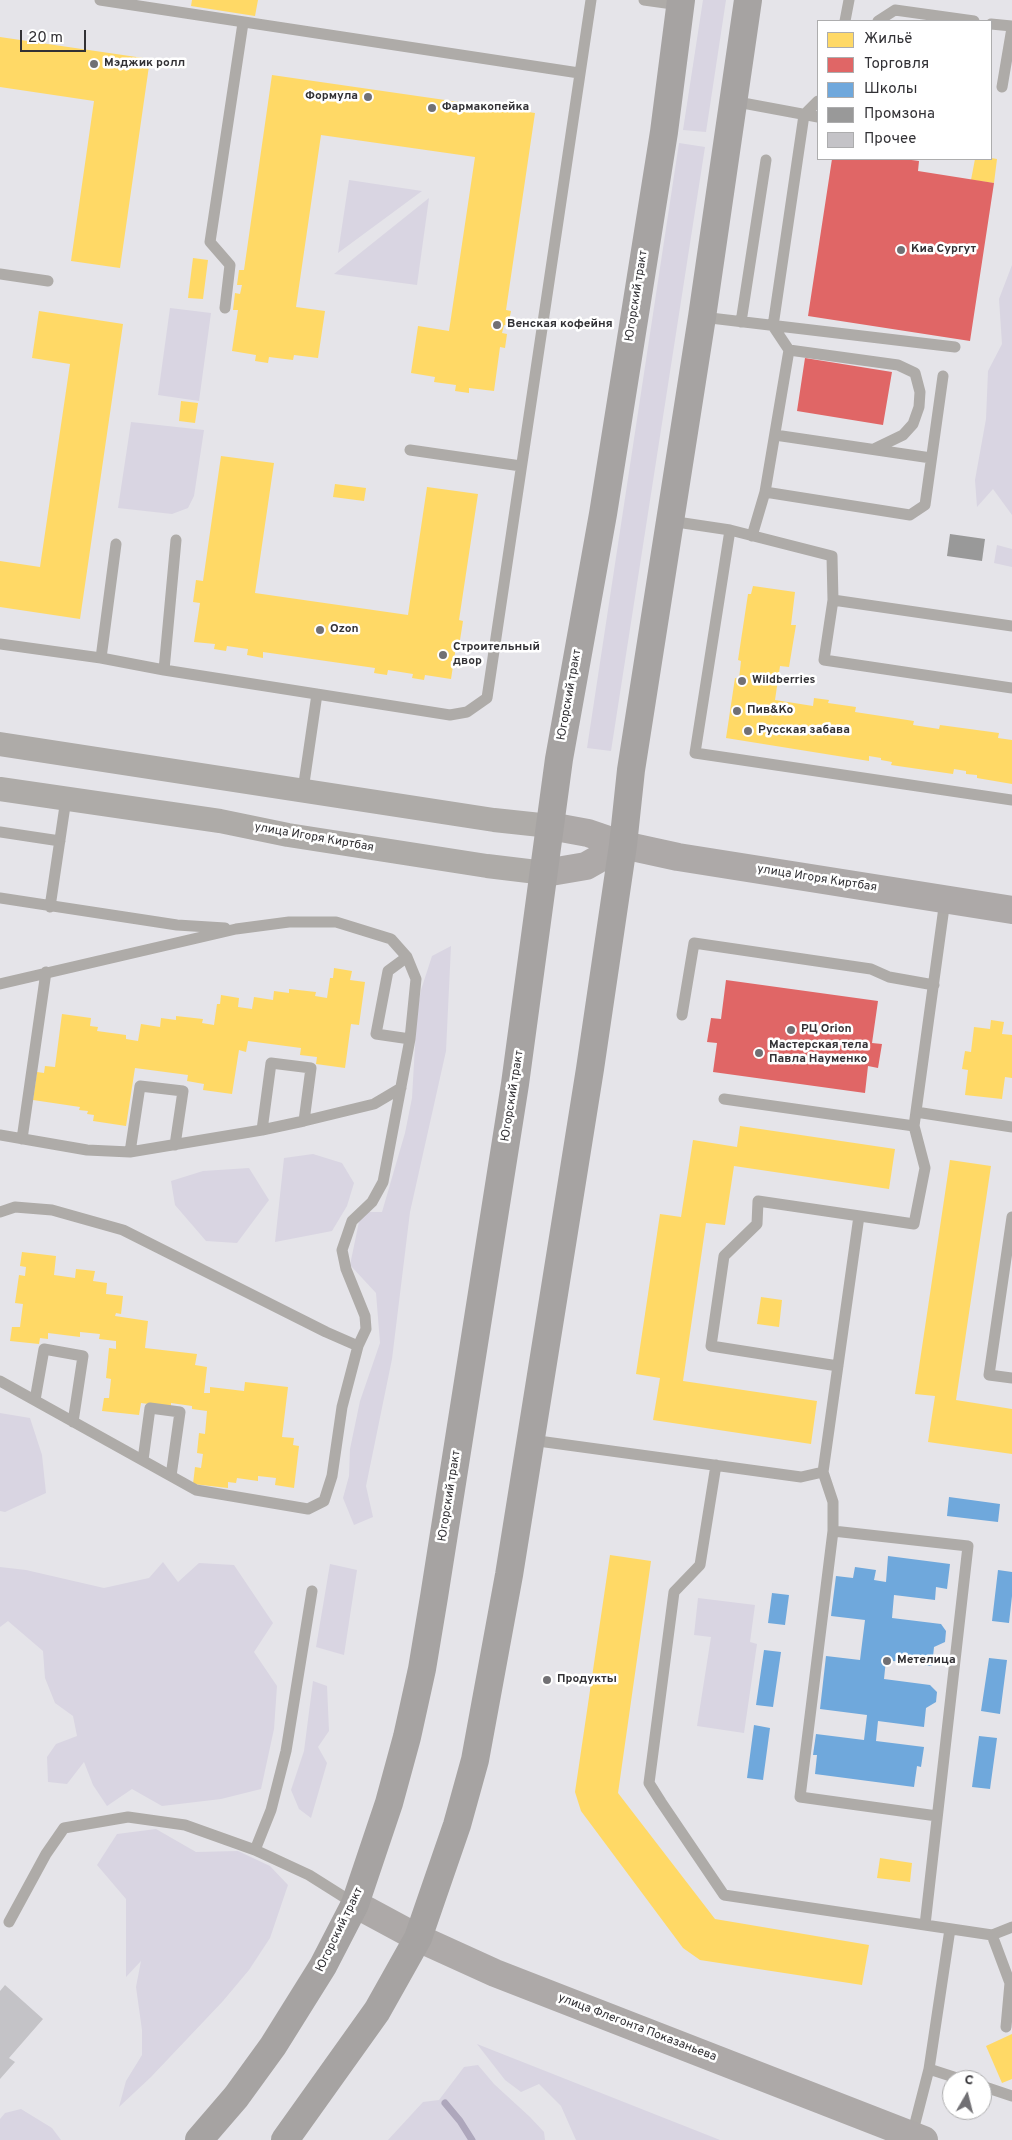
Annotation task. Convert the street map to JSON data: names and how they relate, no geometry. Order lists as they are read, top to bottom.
{
  "streets": {
    "main road": ["Югорский тракт", "улица Игоря Киртбая", "улица Флегонта Показаньева"]
  },
  "crossings": [
    ["Югорский тракт", "улица Игоря Киртбая"],
    ["Югорский тракт", "улица Флегонта Показаньева"]
  ],
  "places": [
    "Мэджик ролл",
    "Формула",
    "Фармакопейка",
    "Киа Сургут",
    "Венская кофейня",
    "Ozon",
    "Строительный двор",
    "Wildberries",
    "Пив&Ко",
    "Русская забава",
    "РЦ Orion",
    "Мастерская тела Павла Науменко",
    "Метелица",
    "Продукты"
  ],
  "legend": [
    "Жильё",
    "Торговля",
    "Школы",
    "Промзона",
    "Прочее"
  ],
  "scale_bar": "20 m",
  "north": "top"
}
